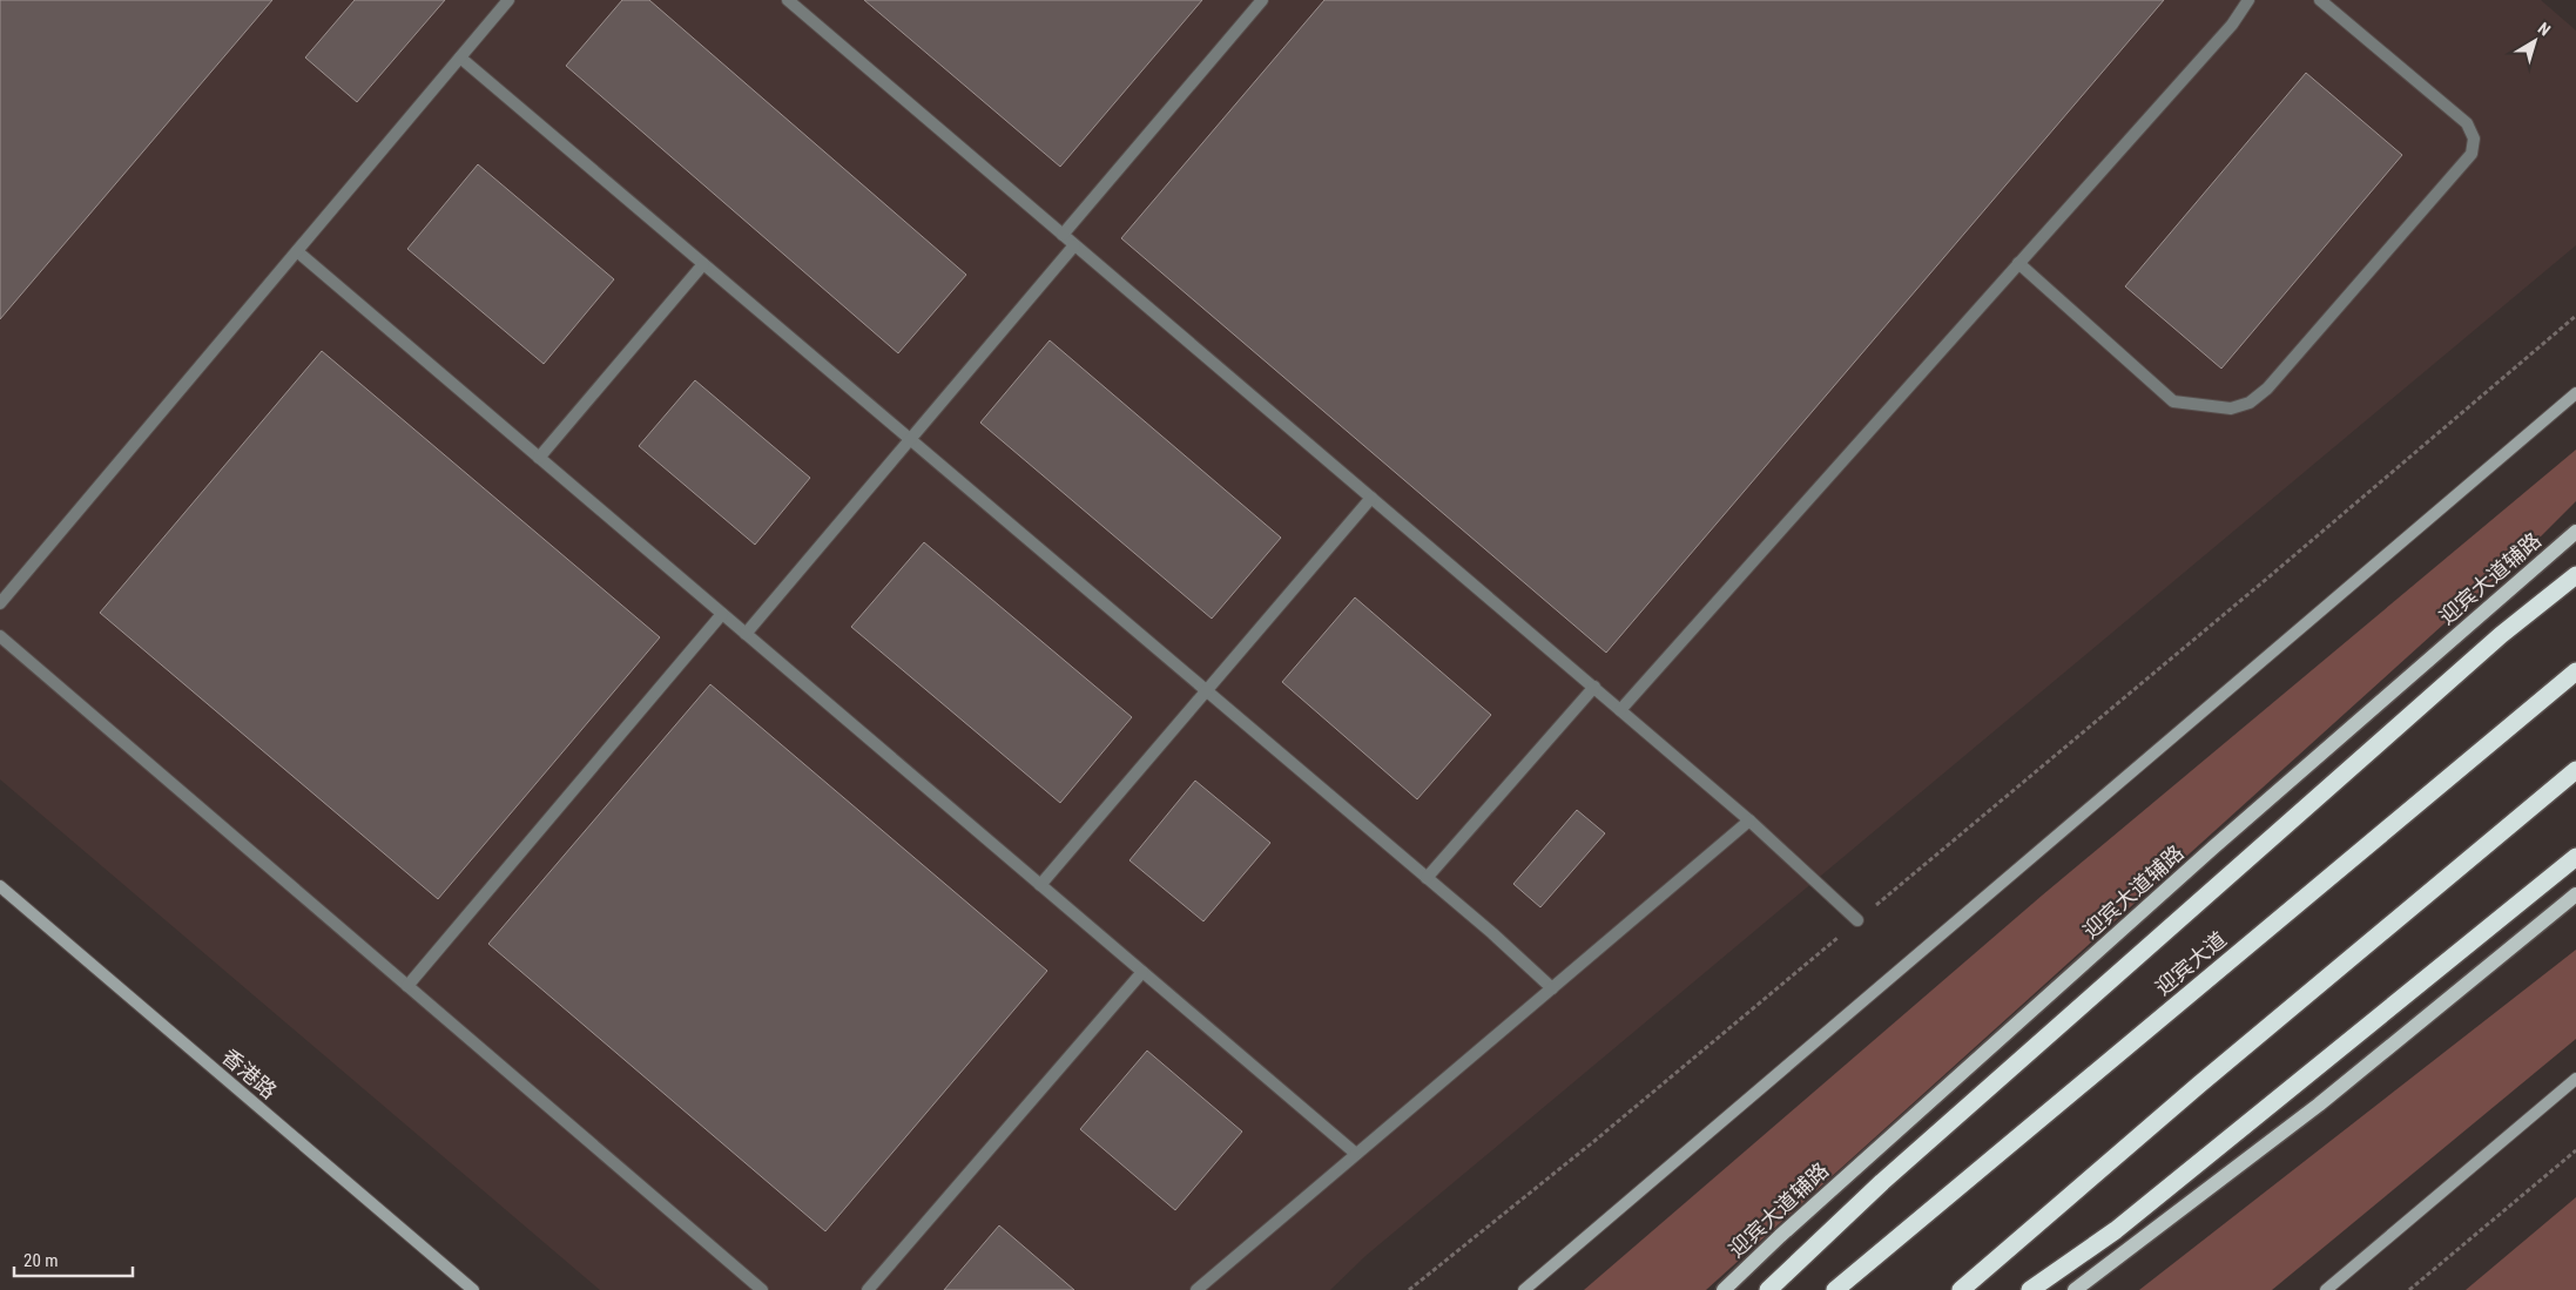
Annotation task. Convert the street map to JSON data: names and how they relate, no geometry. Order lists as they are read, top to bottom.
{
  "streets": {
    "highway": ["迎宾大道"],
    "main road": ["迎宾大道辅路"],
    "street": ["香港路"]
  },
  "scale_bar": "20 m",
  "north": "top right"
}
